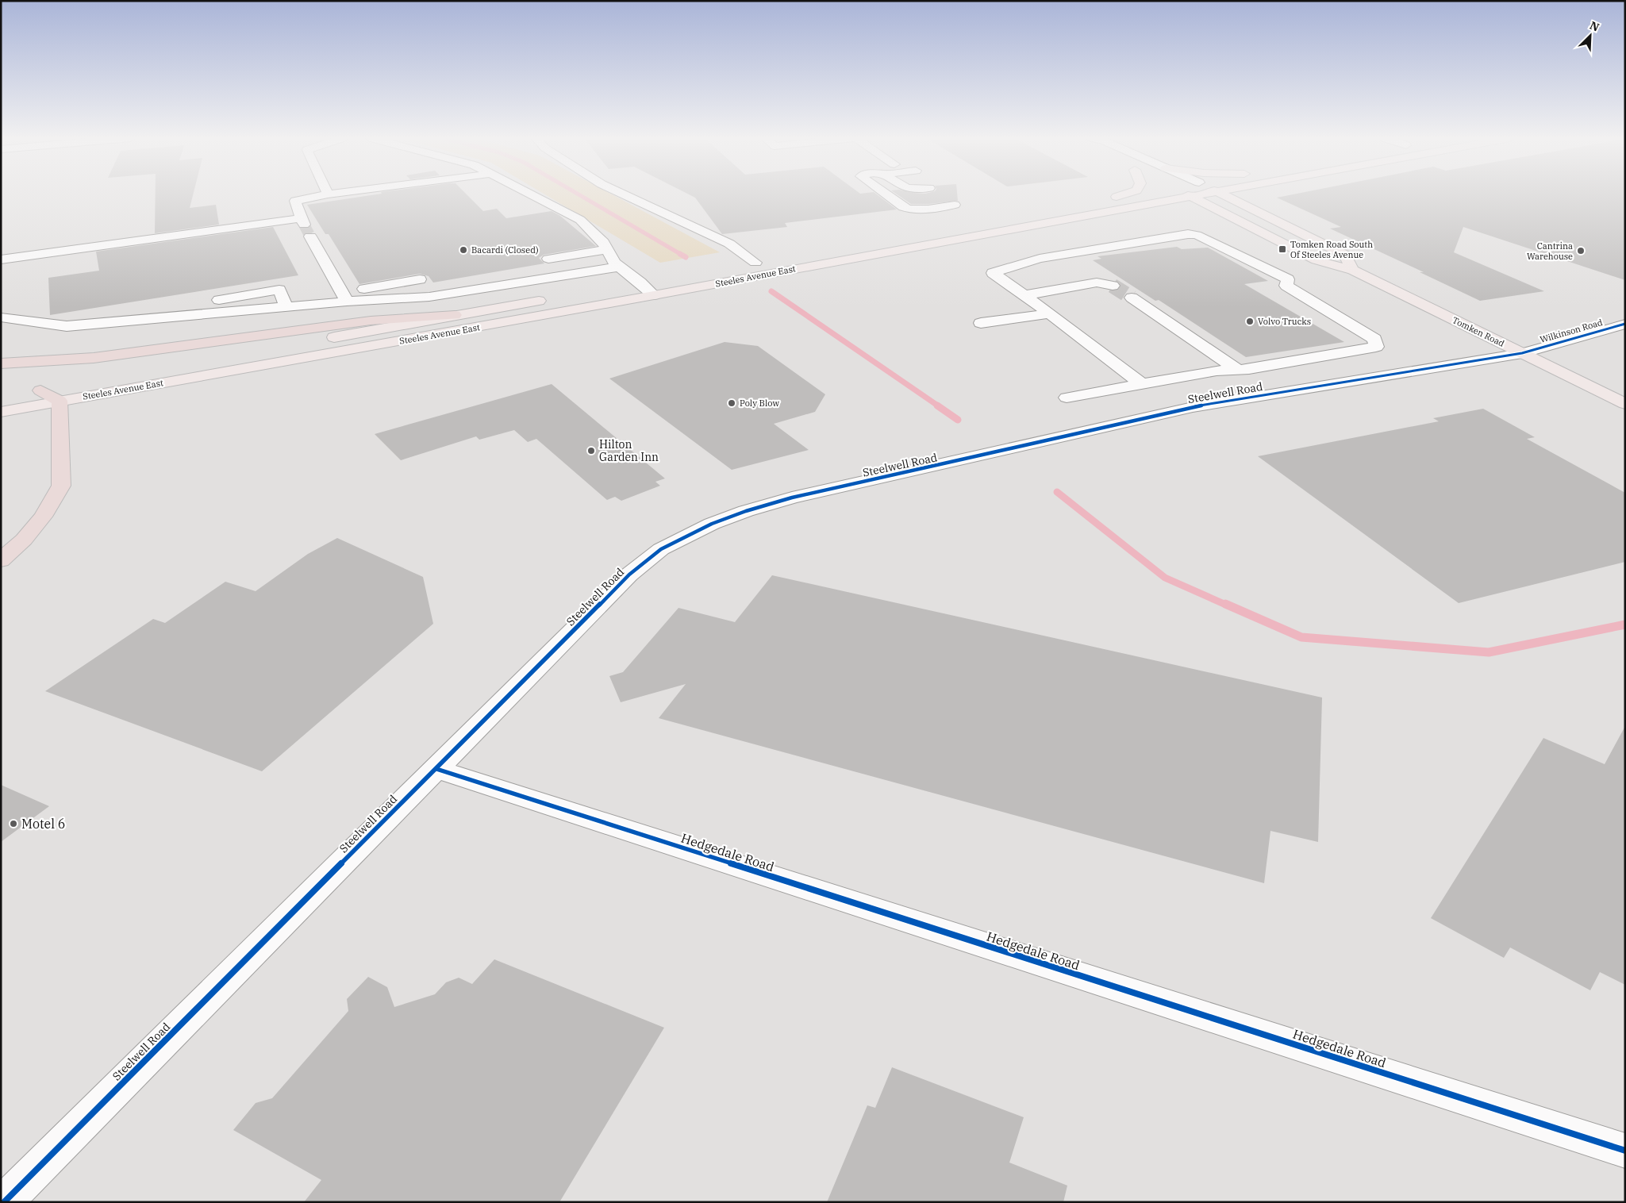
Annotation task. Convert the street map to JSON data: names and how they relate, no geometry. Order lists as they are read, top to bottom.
{
  "streets": {
    "main road": ["Steeles Avenue East", "Tomken Road"],
    "street": ["Wilkinson Road", "Steelwell Road", "Hedgedale Road"]
  },
  "crossings": [
    ["Steeles Avenue East", "Tomken Road"],
    ["Wilkinson Road", "Tomken Road"],
    ["Wilkinson Road", "Steelwell Road"],
    ["Tomken Road", "Steelwell Road"],
    ["Steelwell Road", "Hedgedale Road"]
  ],
  "places": {
    "transit": ["Tomken Road South Of Steeles Avenue"],
    "other": [
      "Bacardi (Closed)",
      "Cantrina Warehouse",
      "Volvo Trucks",
      "Poly Blow",
      "Hilton Garden Inn",
      "Motel 6"
    ]
  },
  "north": "top right"
}
